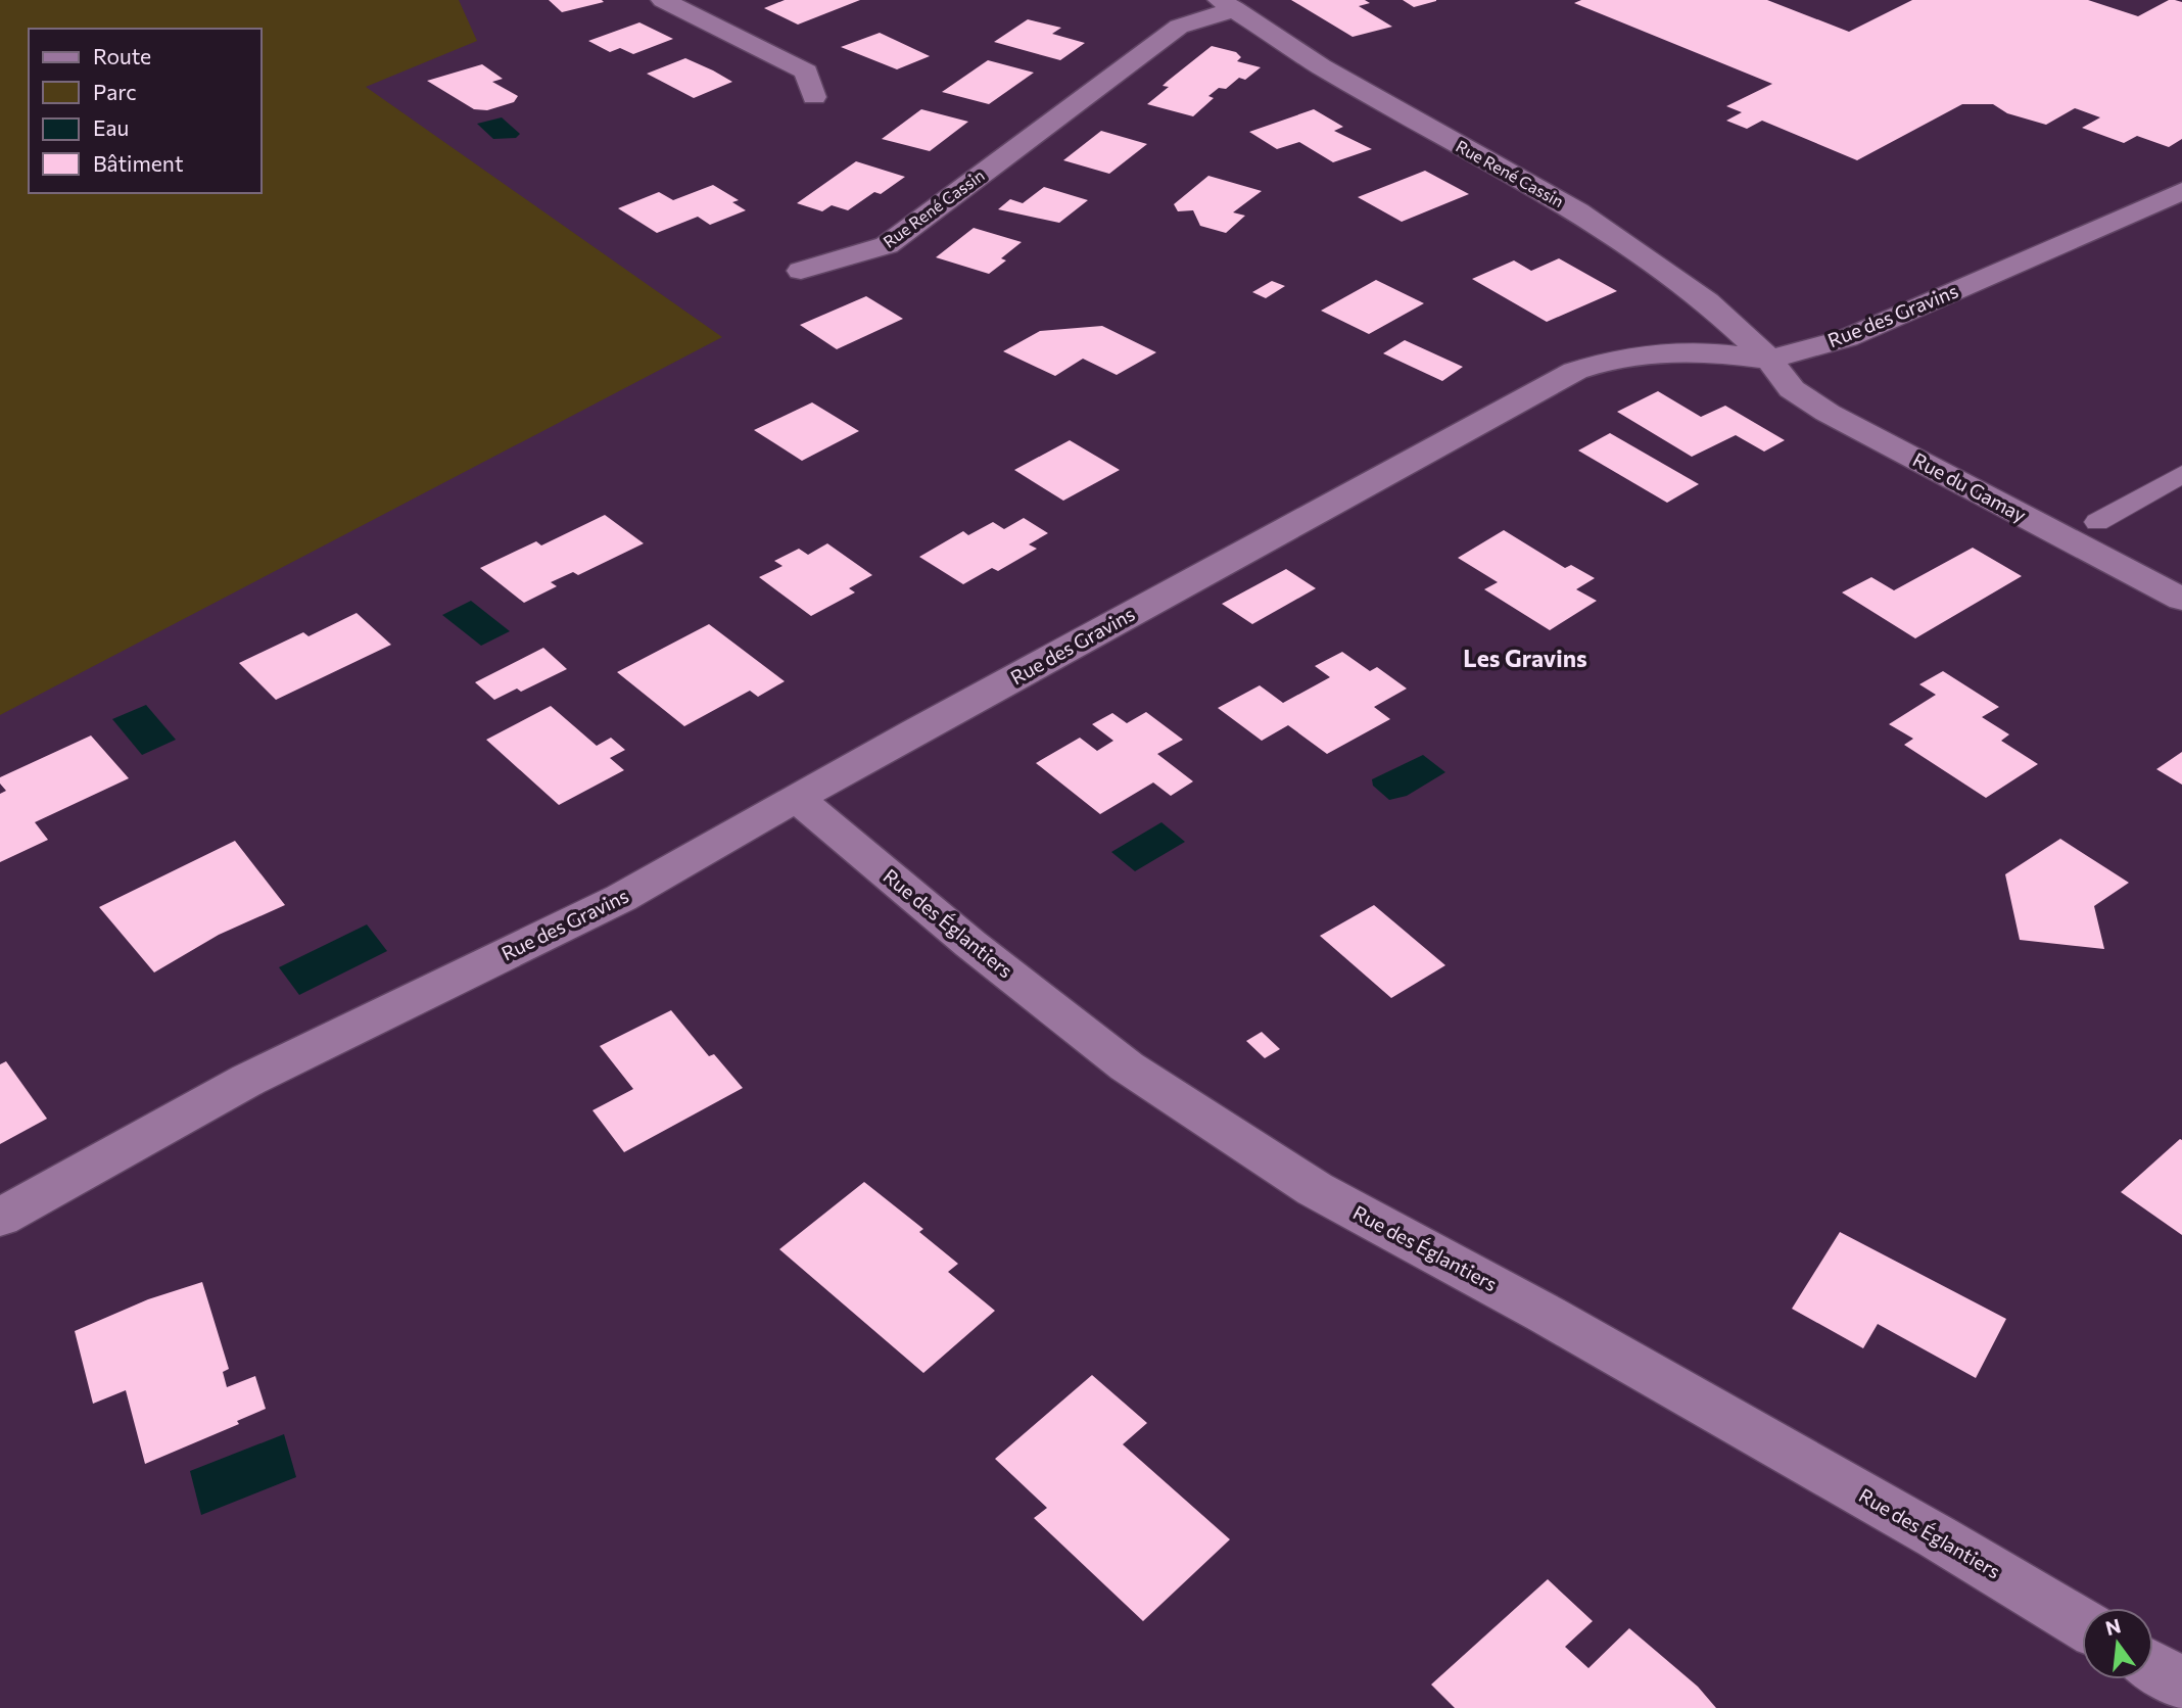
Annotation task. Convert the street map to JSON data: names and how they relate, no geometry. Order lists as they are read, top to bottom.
{
  "streets": {
    "street": [
      "Rue René Cassin",
      "Rue des Gravins",
      "Rue du Gamay",
      "Rue des Églantiers"
    ]
  },
  "crossings": [
    ["Rue René Cassin", "Rue des Gravins"],
    ["Rue René Cassin", "Rue du Gamay"],
    ["Rue des Gravins", "Rue du Gamay"],
    ["Rue des Gravins", "Rue des Églantiers"]
  ],
  "districts": ["Les Gravins"],
  "legend": [
    "Route",
    "Parc",
    "Eau",
    "Bâtiment"
  ],
  "north": "top"
}
